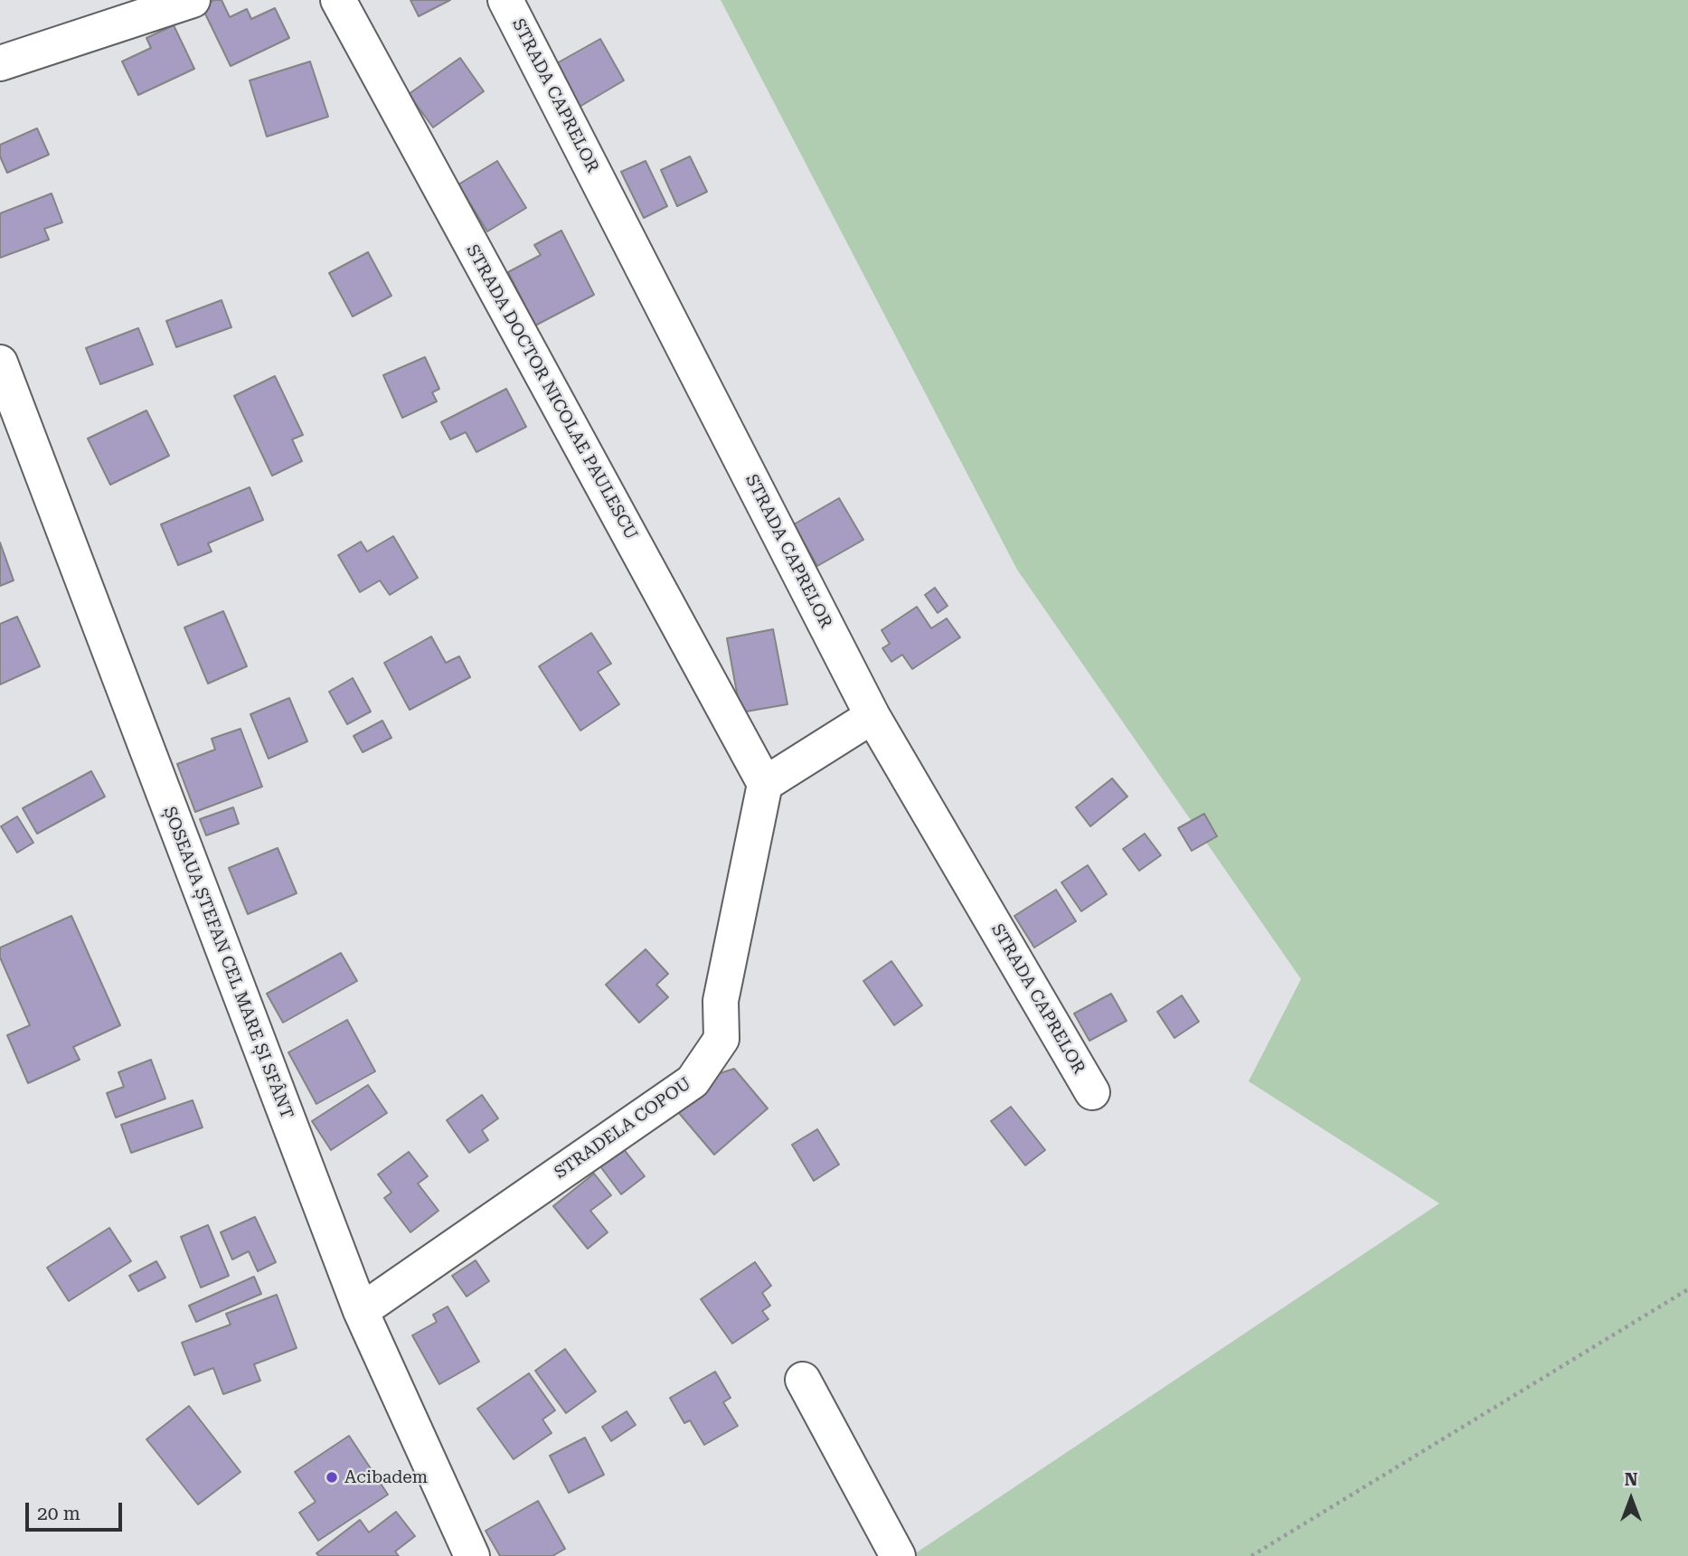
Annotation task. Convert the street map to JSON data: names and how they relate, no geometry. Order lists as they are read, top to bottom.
{
  "streets": {
    "street": [
      "STRADA CAPRELOR",
      "STRADA DOCTOR NICOLAE PAULESCU",
      "ȘOSEAUA ȘTEFAN CEL MARE ȘI SFÂNT",
      "STRADELA COPOU"
    ]
  },
  "crossings": [
    ["STRADA DOCTOR NICOLAE PAULESCU", "STRADELA COPOU"],
    ["ȘOSEAUA ȘTEFAN CEL MARE ȘI SFÂNT", "STRADELA COPOU"]
  ],
  "places": ["Acibadem"],
  "scale_bar": "20 m",
  "north": "top"
}
